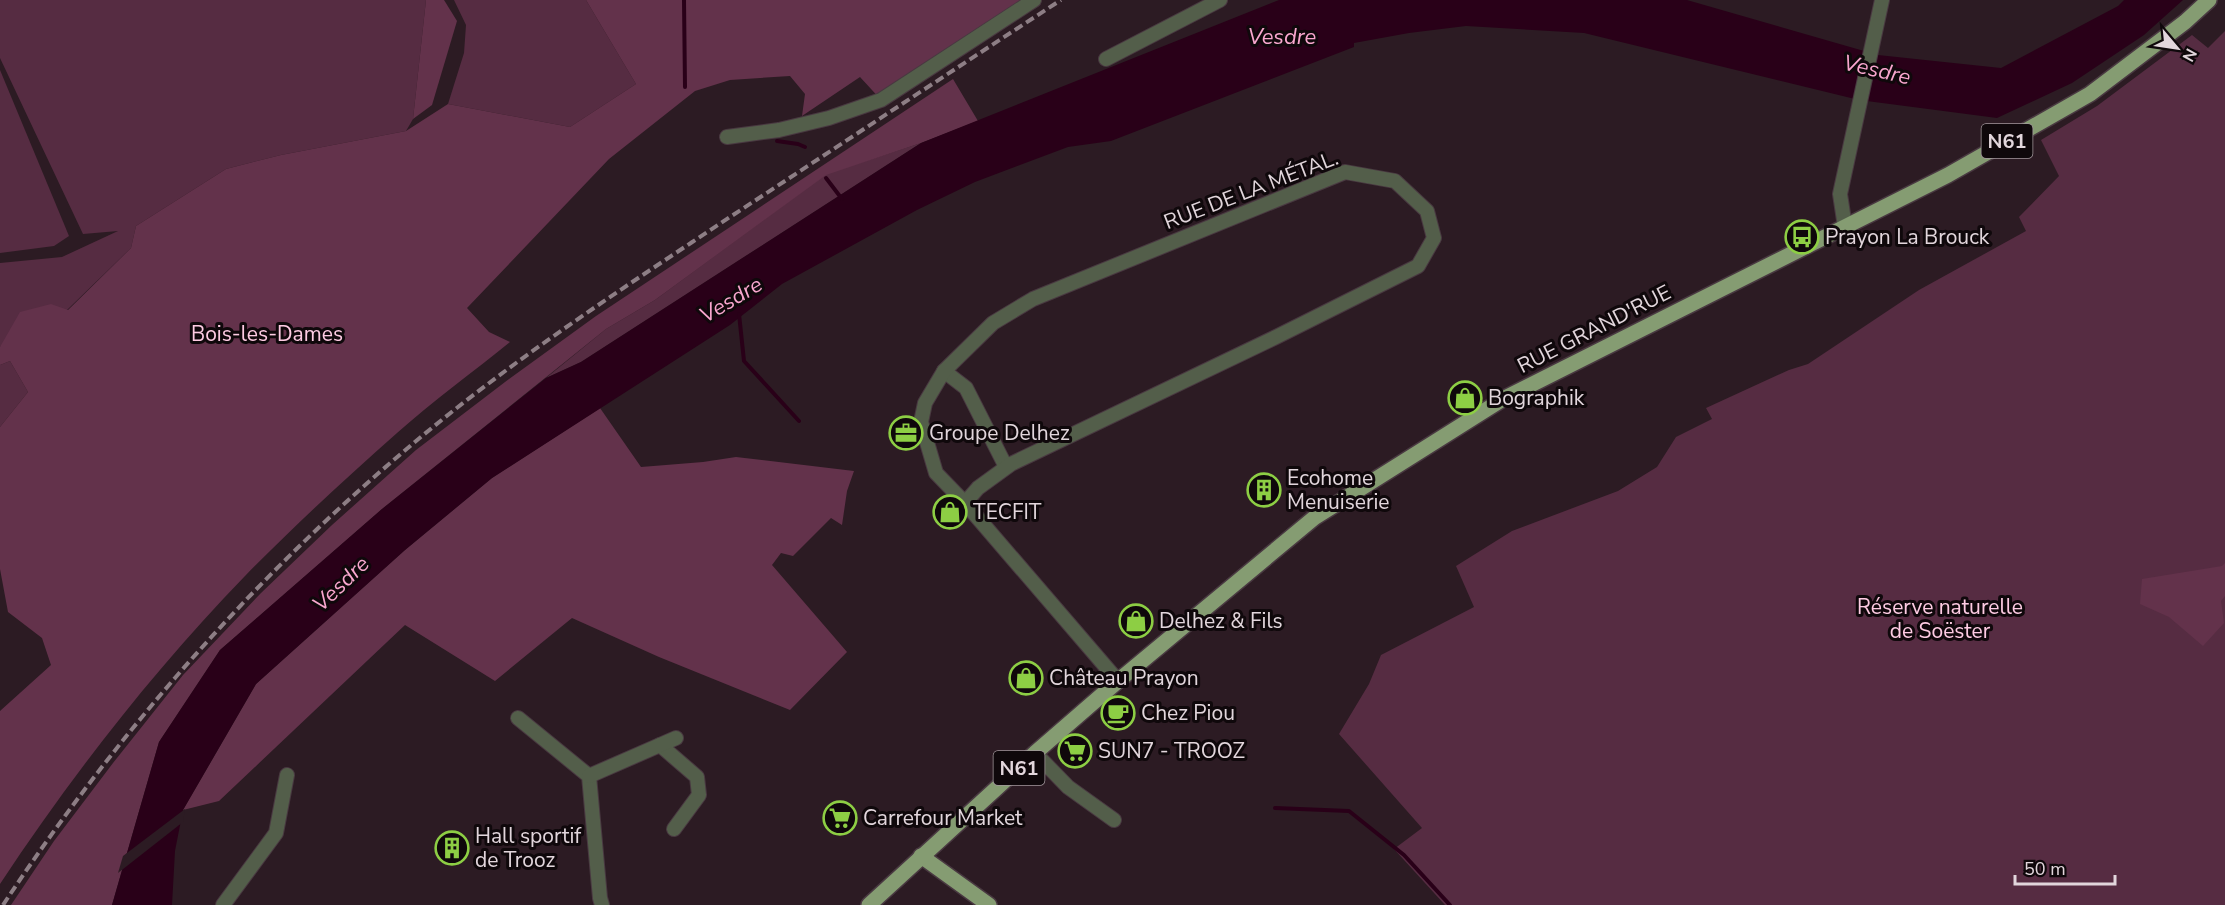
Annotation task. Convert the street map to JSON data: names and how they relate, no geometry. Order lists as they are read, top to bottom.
{
  "streets": {
    "main road": ["N61", "RUE GRAND'RUE"],
    "street": ["RUE DE LA MÉTAL."]
  },
  "crossings": [
    ["RUE DE LA MÉTAL.", "RUE GRAND'RUE"]
  ],
  "water": ["Vesdre"],
  "parks": ["Bois-les-Dames", "Réserve naturelle de Soëster"],
  "places": {
    "bus stop": ["Prayon La Brouck"],
    "shop": [
      "Bographik",
      "TECFIT",
      "Delhez & Fils",
      "Château Prayon"
    ],
    "office": ["Groupe Delhez"],
    "building": ["Ecohome Menuiserie", "Hall sportif de Trooz"],
    "cafe": ["Chez Piou"],
    "supermarket": ["SUN7 - TROOZ", "Carrefour Market"]
  },
  "scale_bar": "50 m",
  "north": "bottom right"
}
